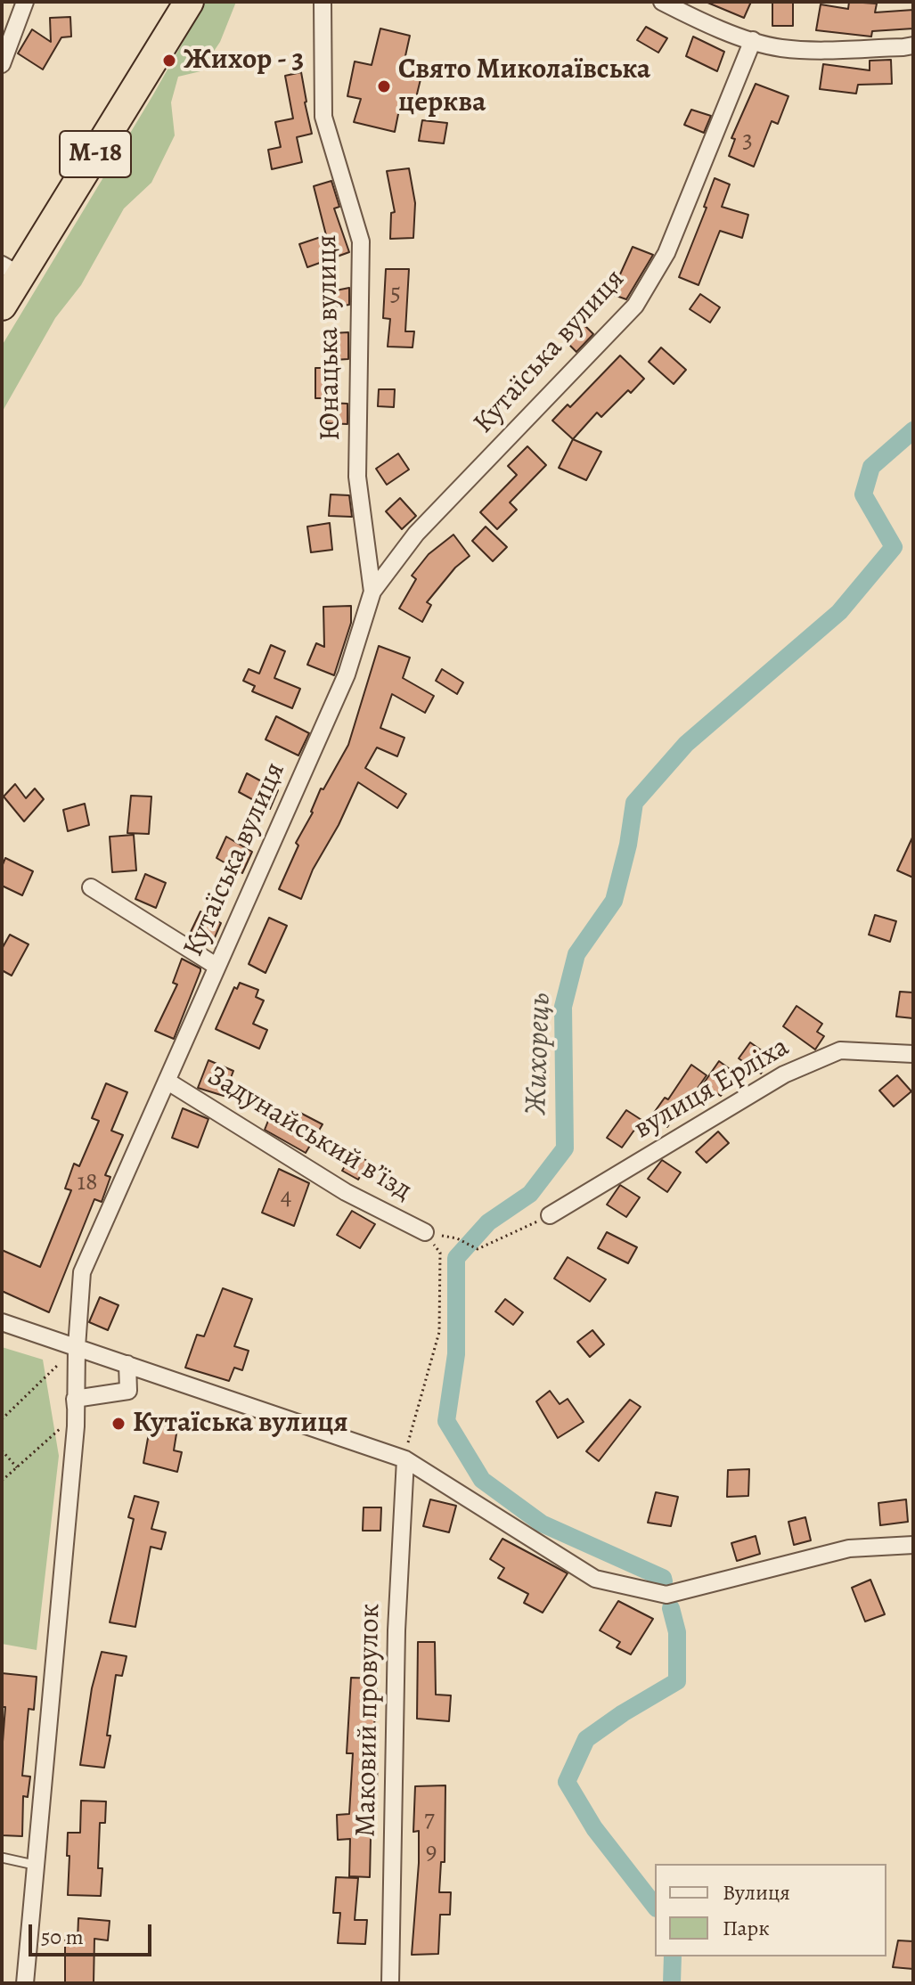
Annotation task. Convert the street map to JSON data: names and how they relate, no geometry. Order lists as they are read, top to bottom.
{
  "streets": {
    "highway": ["М-18"],
    "street": [
      "Юнацька вулиця",
      "Кутаїська вулиця",
      "вулиця Ерліха",
      "Задунайський в’їзд",
      "Маковий провулок"
    ]
  },
  "crossings": [
    ["Юнацька вулиця", "Кутаїська вулиця"],
    ["Кутаїська вулиця", "Задунайський в’їзд"]
  ],
  "water": ["Жихорець"],
  "places": ["Жихор - 3", "Свято Миколаївська церква", "Кутаїська вулиця"],
  "house_numbers": [
    "3",
    "5",
    "18",
    "4",
    "7",
    "9"
  ],
  "legend": ["Вулиця", "Парк"],
  "scale_bar": "50 m"
}
